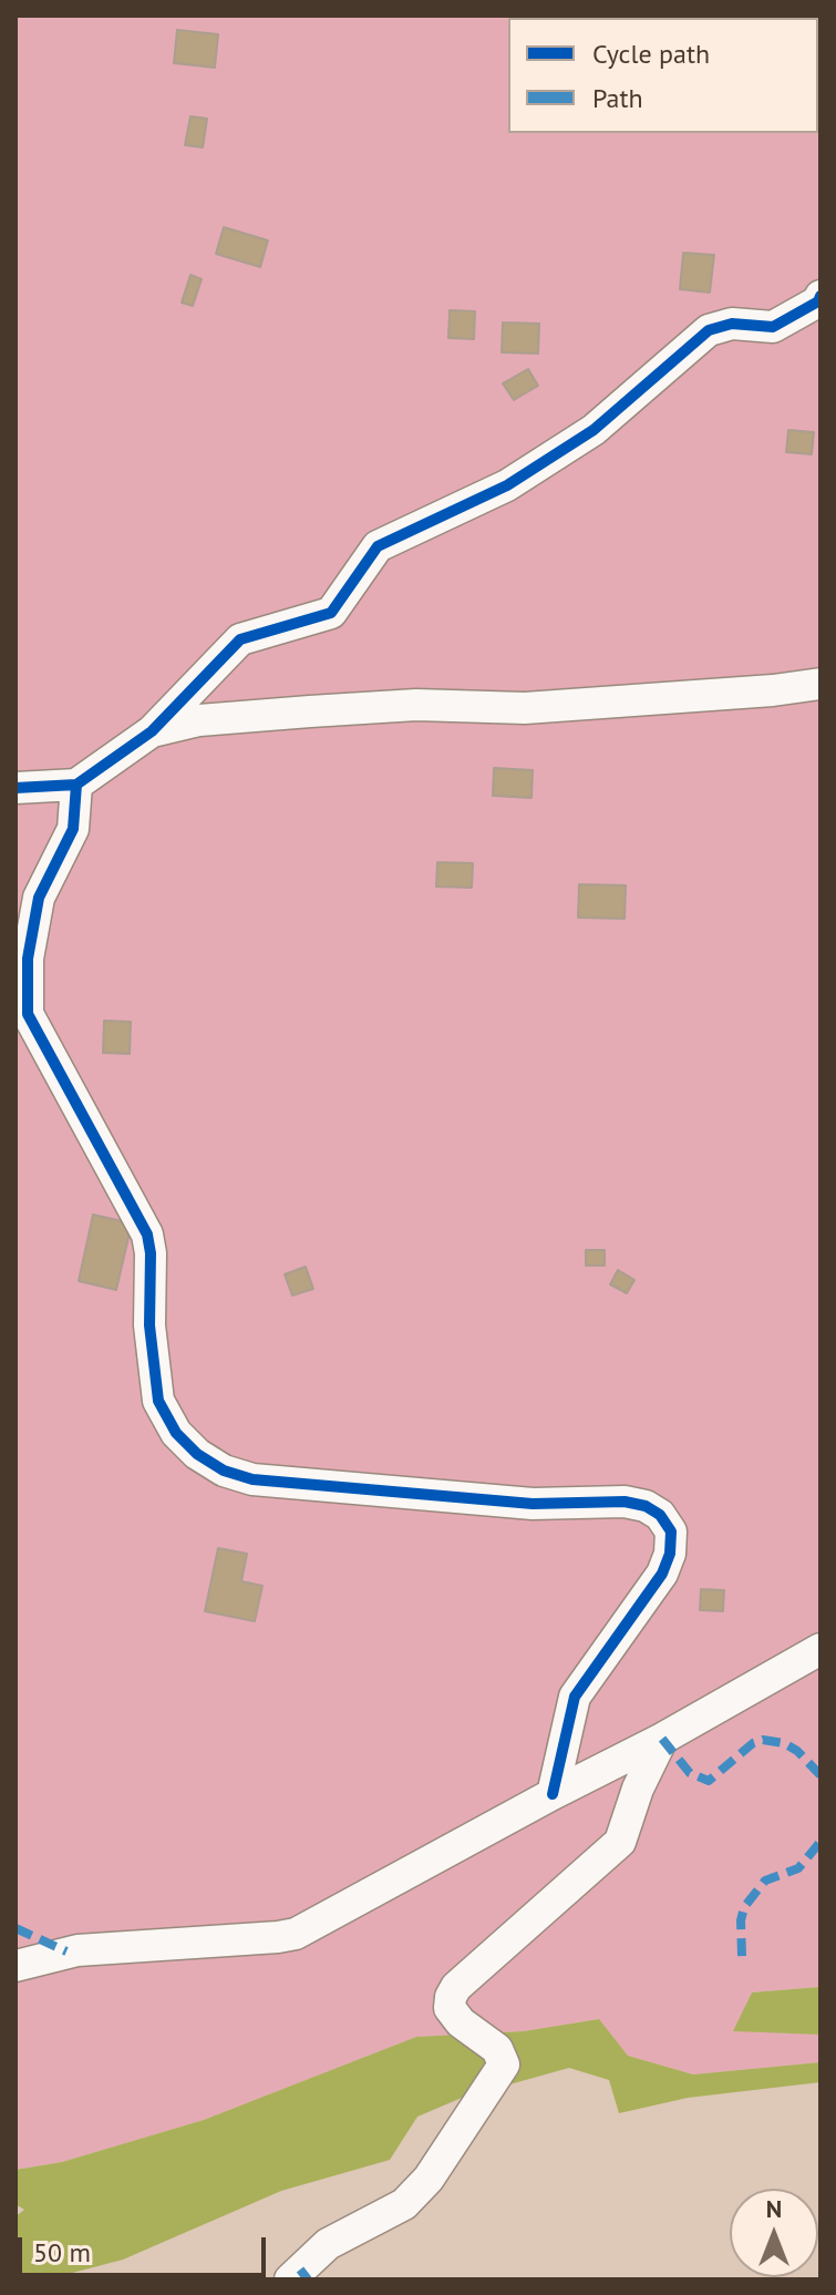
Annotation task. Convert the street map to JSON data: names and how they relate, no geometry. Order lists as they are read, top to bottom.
{
  "legend": ["Cycle path", "Path"],
  "scale_bar": "50 m",
  "north": "top"
}
